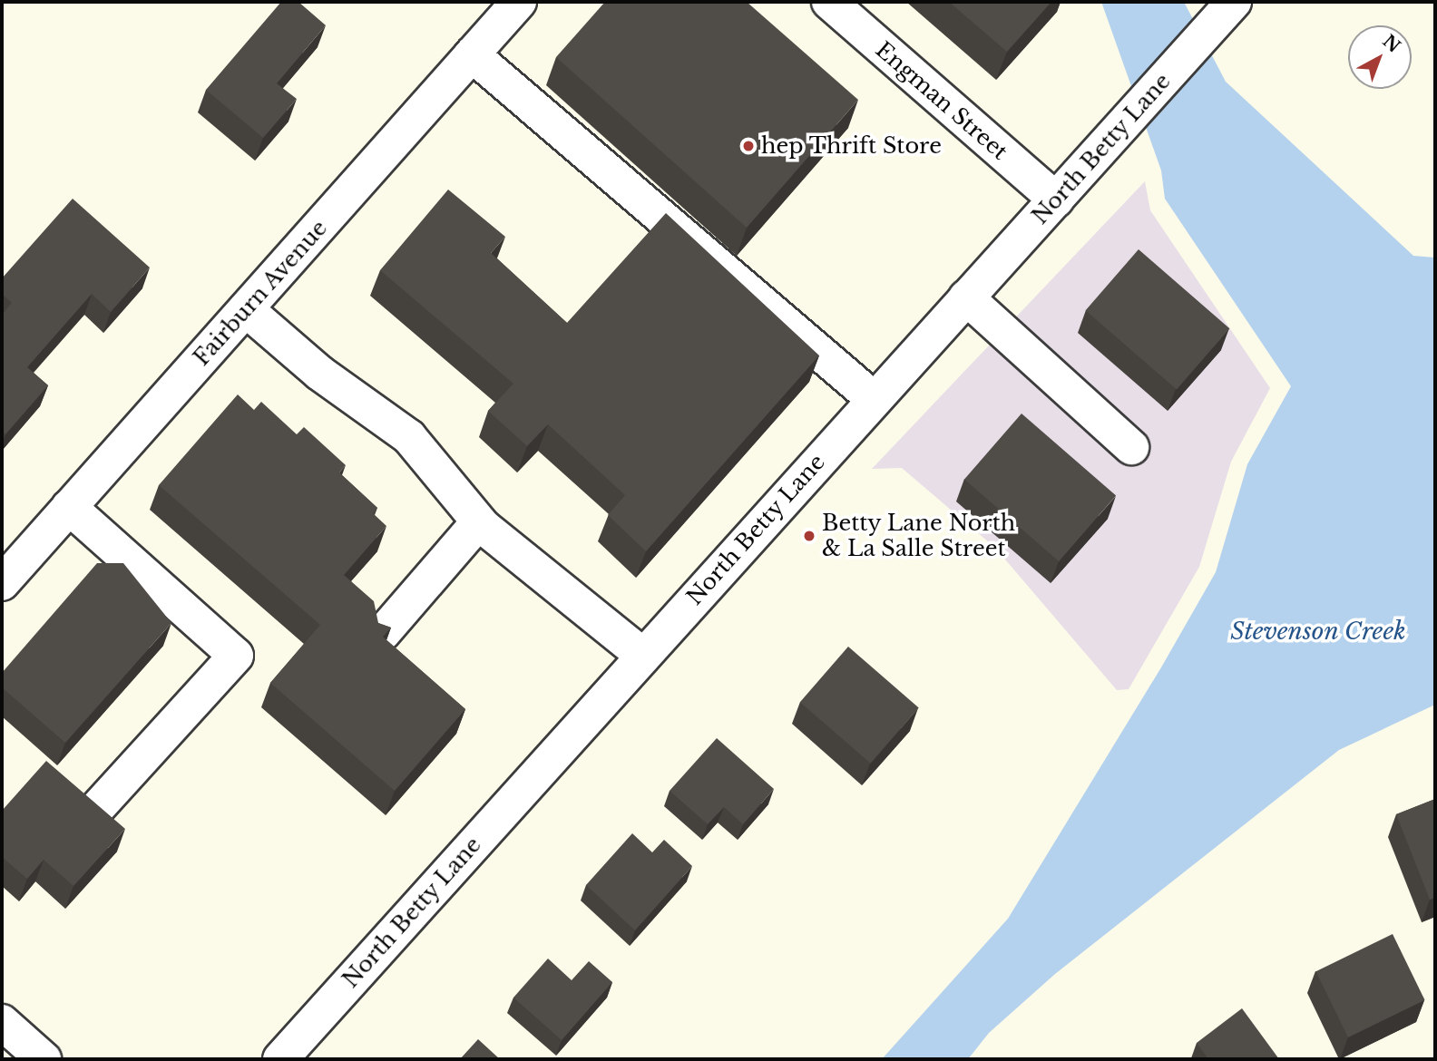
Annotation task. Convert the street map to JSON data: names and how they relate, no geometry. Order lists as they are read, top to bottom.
{
  "streets": {
    "street": ["Engman Street", "North Betty Lane", "Fairburn Avenue"]
  },
  "crossings": [
    ["Engman Street", "North Betty Lane"]
  ],
  "water": ["Stevenson Creek"],
  "places": ["hep Thrift Store", "Betty Lane North & La Salle Street"],
  "north": "top right"
}
